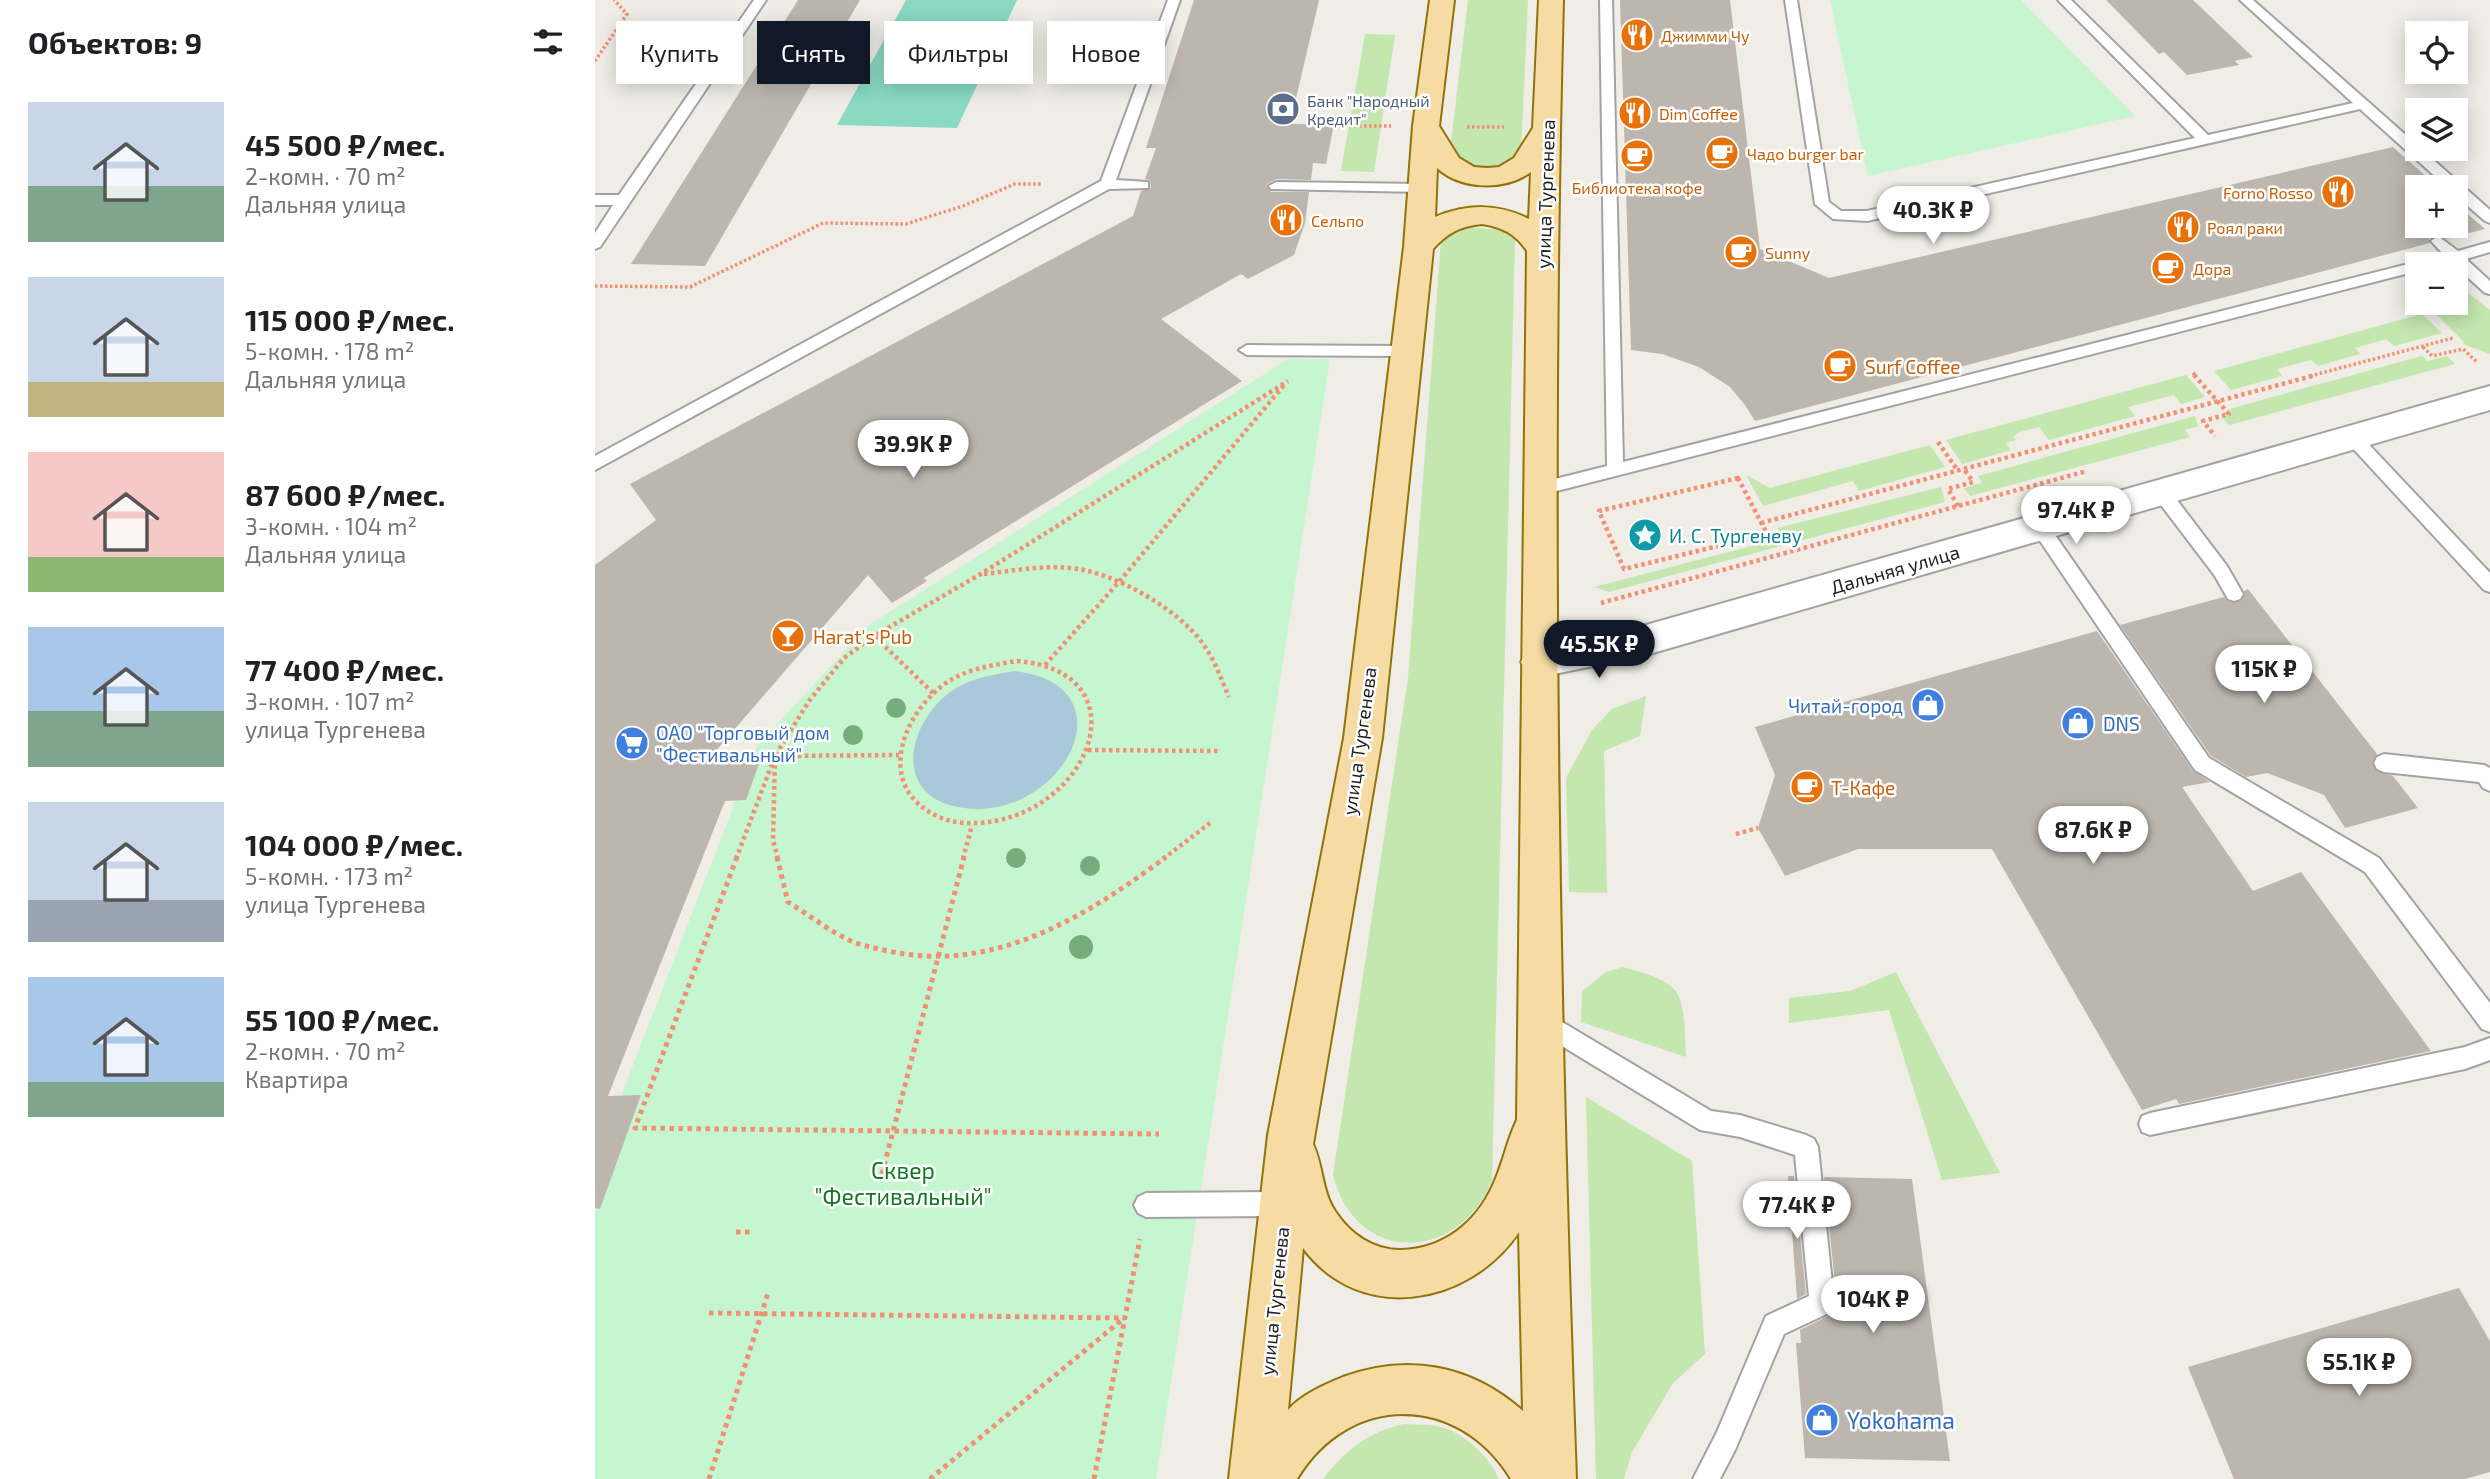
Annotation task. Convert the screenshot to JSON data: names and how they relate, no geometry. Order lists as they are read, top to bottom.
{
  "streets": {
    "main road": ["улица Тургенева"],
    "street": ["Дальняя улица"]
  },
  "crossings": [
    ["улица Тургенева", "Дальняя улица"]
  ],
  "parks": ["Сквер \"Фестивальный\""],
  "places": {
    "restaurant": [
      "Джимми Чу",
      "Dim Coffee",
      "Forno Rosso",
      "Сельпо",
      "Роял раки"
    ],
    "bank": ["Банк \"Народный Кредит\""],
    "cafe": [
      "Чадо burger bar",
      "Библиотека кофе",
      "Sunny",
      "Дора",
      "Surf Coffee",
      "Т-Кафе"
    ],
    "place": ["И. С. Тургеневу"],
    "bar": ["Harat's Pub"],
    "shop": ["Читай-город", "DNS", "Yokohama"],
    "supermarket": ["ОАО \"Торговый дом \"Фестивальный\""]
  },
  "page": {
    "heading": "Объектов: 9",
    "map_buttons": ["+", "−"],
    "chip": [
      "Купить",
      "Снять",
      "Фильтры",
      "Новое"
    ],
    "list": [
      {
        "name": "45 500 ₽/мес.",
        "note": "2-комн. · 70 m² · Дальняя улица"
      },
      {
        "name": "115 000 ₽/мес.",
        "note": "5-комн. · 178 m² · Дальняя улица"
      },
      {
        "name": "87 600 ₽/мес.",
        "note": "3-комн. · 104 m² · Дальняя улица"
      },
      {
        "name": "77 400 ₽/мес.",
        "note": "3-комн. · 107 m² · улица Тургенева"
      },
      {
        "name": "104 000 ₽/мес.",
        "note": "5-комн. · 173 m² · улица Тургенева"
      },
      {
        "name": "55 100 ₽/мес.",
        "note": "2-комн. · 70 m² · Квартира"
      }
    ],
    "price": [
      "40.3K ₽",
      "39.9K ₽",
      "97.4K ₽",
      "45.5K ₽",
      "115K ₽",
      "87.6K ₽",
      "77.4K ₽",
      "104K ₽",
      "55.1K ₽"
    ]
  }
}
